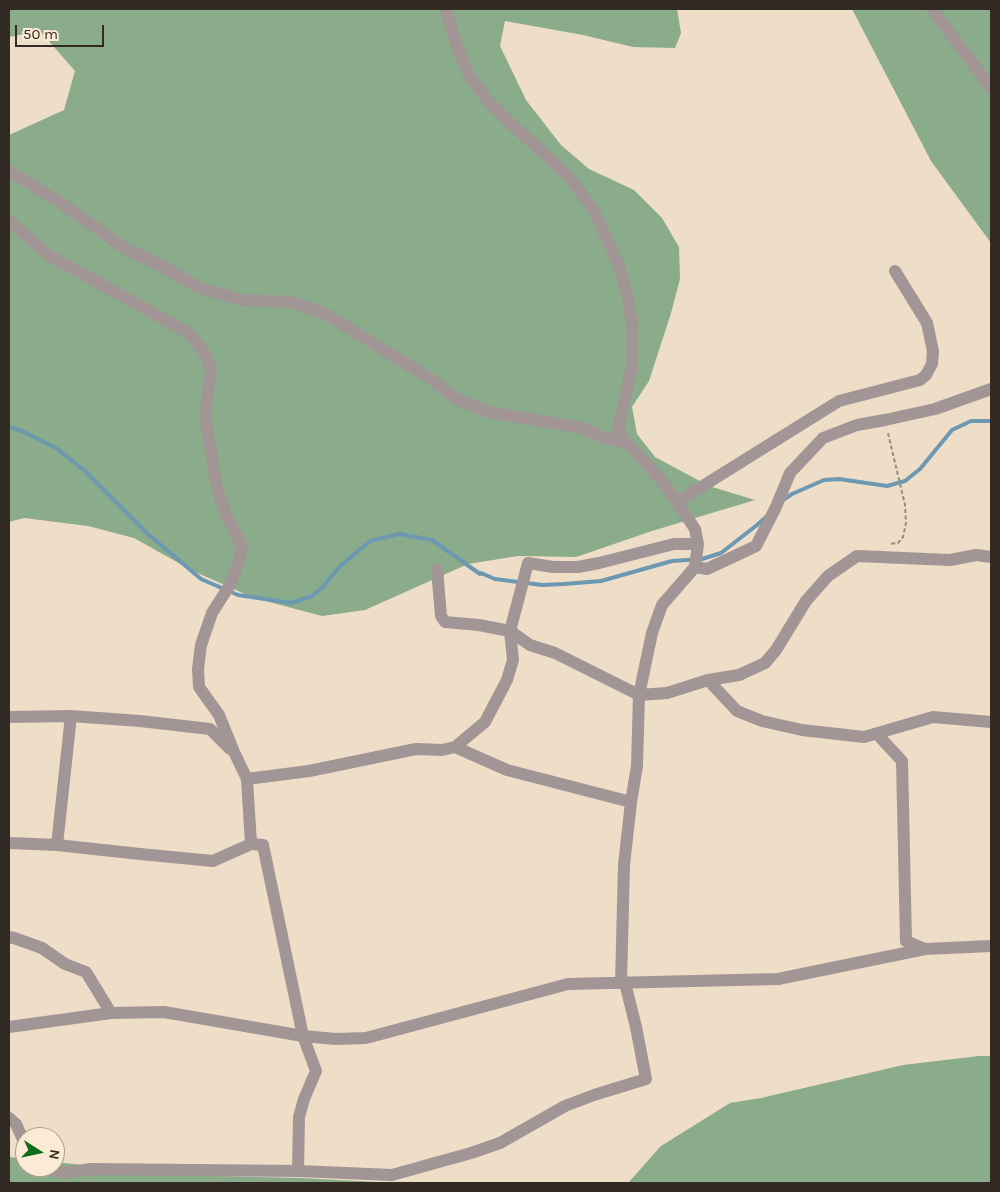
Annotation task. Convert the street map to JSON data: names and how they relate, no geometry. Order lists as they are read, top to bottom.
{
  "scale_bar": "50 m",
  "north": "right"
}
